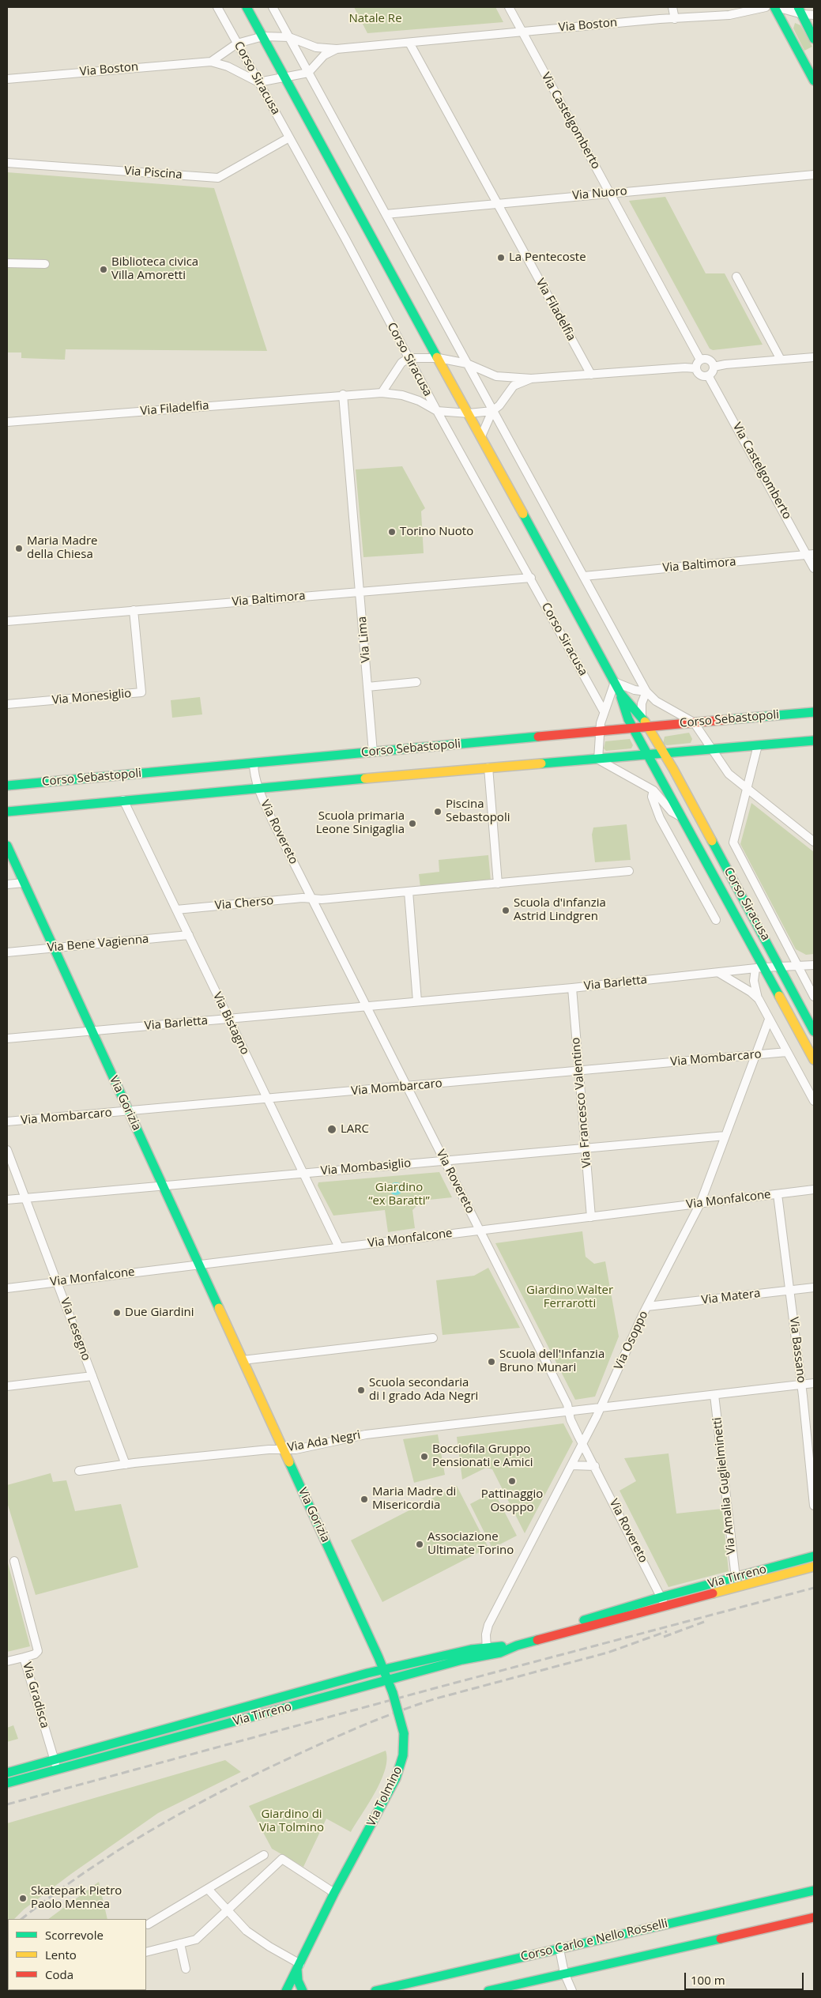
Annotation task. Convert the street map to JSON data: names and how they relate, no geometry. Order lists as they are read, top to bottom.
{
  "streets": {
    "street": [
      "Via Boston",
      "Corso Siracusa",
      "Via Castelgomberto",
      "Via Piscina",
      "Via Nuoro",
      "Via Filadelfia",
      "Via Baltimora",
      "Via Lima",
      "Via Monesiglio",
      "Corso Sebastopoli",
      "Via Rovereto",
      "Via Cherso",
      "Via Bene Vagienna",
      "Via Barletta",
      "Via Bistagno",
      "Via Mombarcaro",
      "Via Francesco Valentino",
      "Via Gorizia",
      "Via Mombasiglio",
      "Via Monfalcone",
      "Via Matera",
      "Via Lesegno",
      "Via Osoppo",
      "Via Bassano",
      "Via Ada Negri",
      "Via Amalia Guglielminetti",
      "Via Tirreno",
      "Via Gradisca",
      "Via Tolmino",
      "Corso Carlo e Nello Rosselli"
    ]
  },
  "crossings": [
    ["Via Boston", "Corso Siracusa"],
    ["Via Boston", "Via Castelgomberto"],
    ["Corso Siracusa", "Via Piscina"],
    ["Corso Siracusa", "Via Filadelfia"],
    ["Corso Siracusa", "Via Baltimora"],
    ["Corso Siracusa", "Corso Sebastopoli"],
    ["Corso Siracusa", "Via Barletta"],
    ["Corso Siracusa", "Via Mombarcaro"],
    ["Corso Siracusa", "Via Osoppo"],
    ["Via Castelgomberto", "Via Nuoro"],
    ["Via Castelgomberto", "Via Baltimora"],
    ["Via Nuoro", "Via Filadelfia"],
    ["Via Baltimora", "Via Lima"],
    ["Via Baltimora", "Via Monesiglio"],
    ["Via Lima", "Corso Sebastopoli"],
    ["Corso Sebastopoli", "Via Rovereto"],
    ["Via Rovereto", "Via Cherso"],
    ["Via Rovereto", "Via Barletta"],
    ["Via Rovereto", "Via Mombarcaro"],
    ["Via Rovereto", "Via Mombasiglio"],
    ["Via Rovereto", "Via Monfalcone"],
    ["Via Rovereto", "Via Osoppo"],
    ["Via Rovereto", "Via Ada Negri"],
    ["Via Rovereto", "Via Tirreno"],
    ["Via Cherso", "Via Bistagno"],
    ["Via Bene Vagienna", "Via Bistagno"],
    ["Via Bene Vagienna", "Via Gorizia"],
    ["Via Barletta", "Via Bistagno"],
    ["Via Barletta", "Via Francesco Valentino"],
    ["Via Barletta", "Via Gorizia"],
    ["Via Bistagno", "Via Mombarcaro"],
    ["Via Bistagno", "Via Mombasiglio"],
    ["Via Bistagno", "Via Monfalcone"],
    ["Via Mombarcaro", "Via Francesco Valentino"],
    ["Via Mombarcaro", "Via Gorizia"],
    ["Via Mombarcaro", "Via Osoppo"],
    ["Via Francesco Valentino", "Via Mombasiglio"],
    ["Via Francesco Valentino", "Via Monfalcone"],
    ["Via Gorizia", "Via Mombasiglio"],
    ["Via Gorizia", "Via Monfalcone"],
    ["Via Gorizia", "Via Ada Negri"],
    ["Via Gorizia", "Via Tirreno"],
    ["Via Gorizia", "Via Tolmino"],
    ["Via Mombasiglio", "Via Lesegno"],
    ["Via Mombasiglio", "Via Osoppo"],
    ["Via Monfalcone", "Via Lesegno"],
    ["Via Monfalcone", "Via Osoppo"],
    ["Via Monfalcone", "Via Bassano"],
    ["Via Matera", "Via Osoppo"],
    ["Via Matera", "Via Bassano"],
    ["Via Lesegno", "Via Ada Negri"],
    ["Via Osoppo", "Via Tirreno"],
    ["Via Amalia Guglielminetti", "Via Tirreno"],
    ["Via Tirreno", "Via Gradisca"],
    ["Via Tirreno", "Via Tolmino"]
  ],
  "parks": [
    "Natale Re",
    "Giardino “ex Baratti”",
    "Giardino Walter Ferrarotti",
    "Giardino di Via Tolmino"
  ],
  "places": [
    "La Pentecoste",
    "Biblioteca civica Villa Amoretti",
    "Torino Nuoto",
    "Maria Madre della Chiesa",
    "Piscina Sebastopoli",
    "Scuola primaria Leone Sinigaglia",
    "Scuola d'infanzia Astrid Lindgren",
    "LARC",
    "Due Giardini",
    "Scuola dell'Infanzia Bruno Munari",
    "Scuola secondaria di I grado Ada Negri",
    "Bocciofila Gruppo Pensionati e Amici",
    "Pattinaggio Osoppo",
    "Maria Madre di Misericordia",
    "Associazione Ultimate Torino",
    "Skatepark Pietro Paolo Mennea"
  ],
  "legend": ["Scorrevole", "Lento", "Coda"],
  "scale_bar": "100 m"
}
